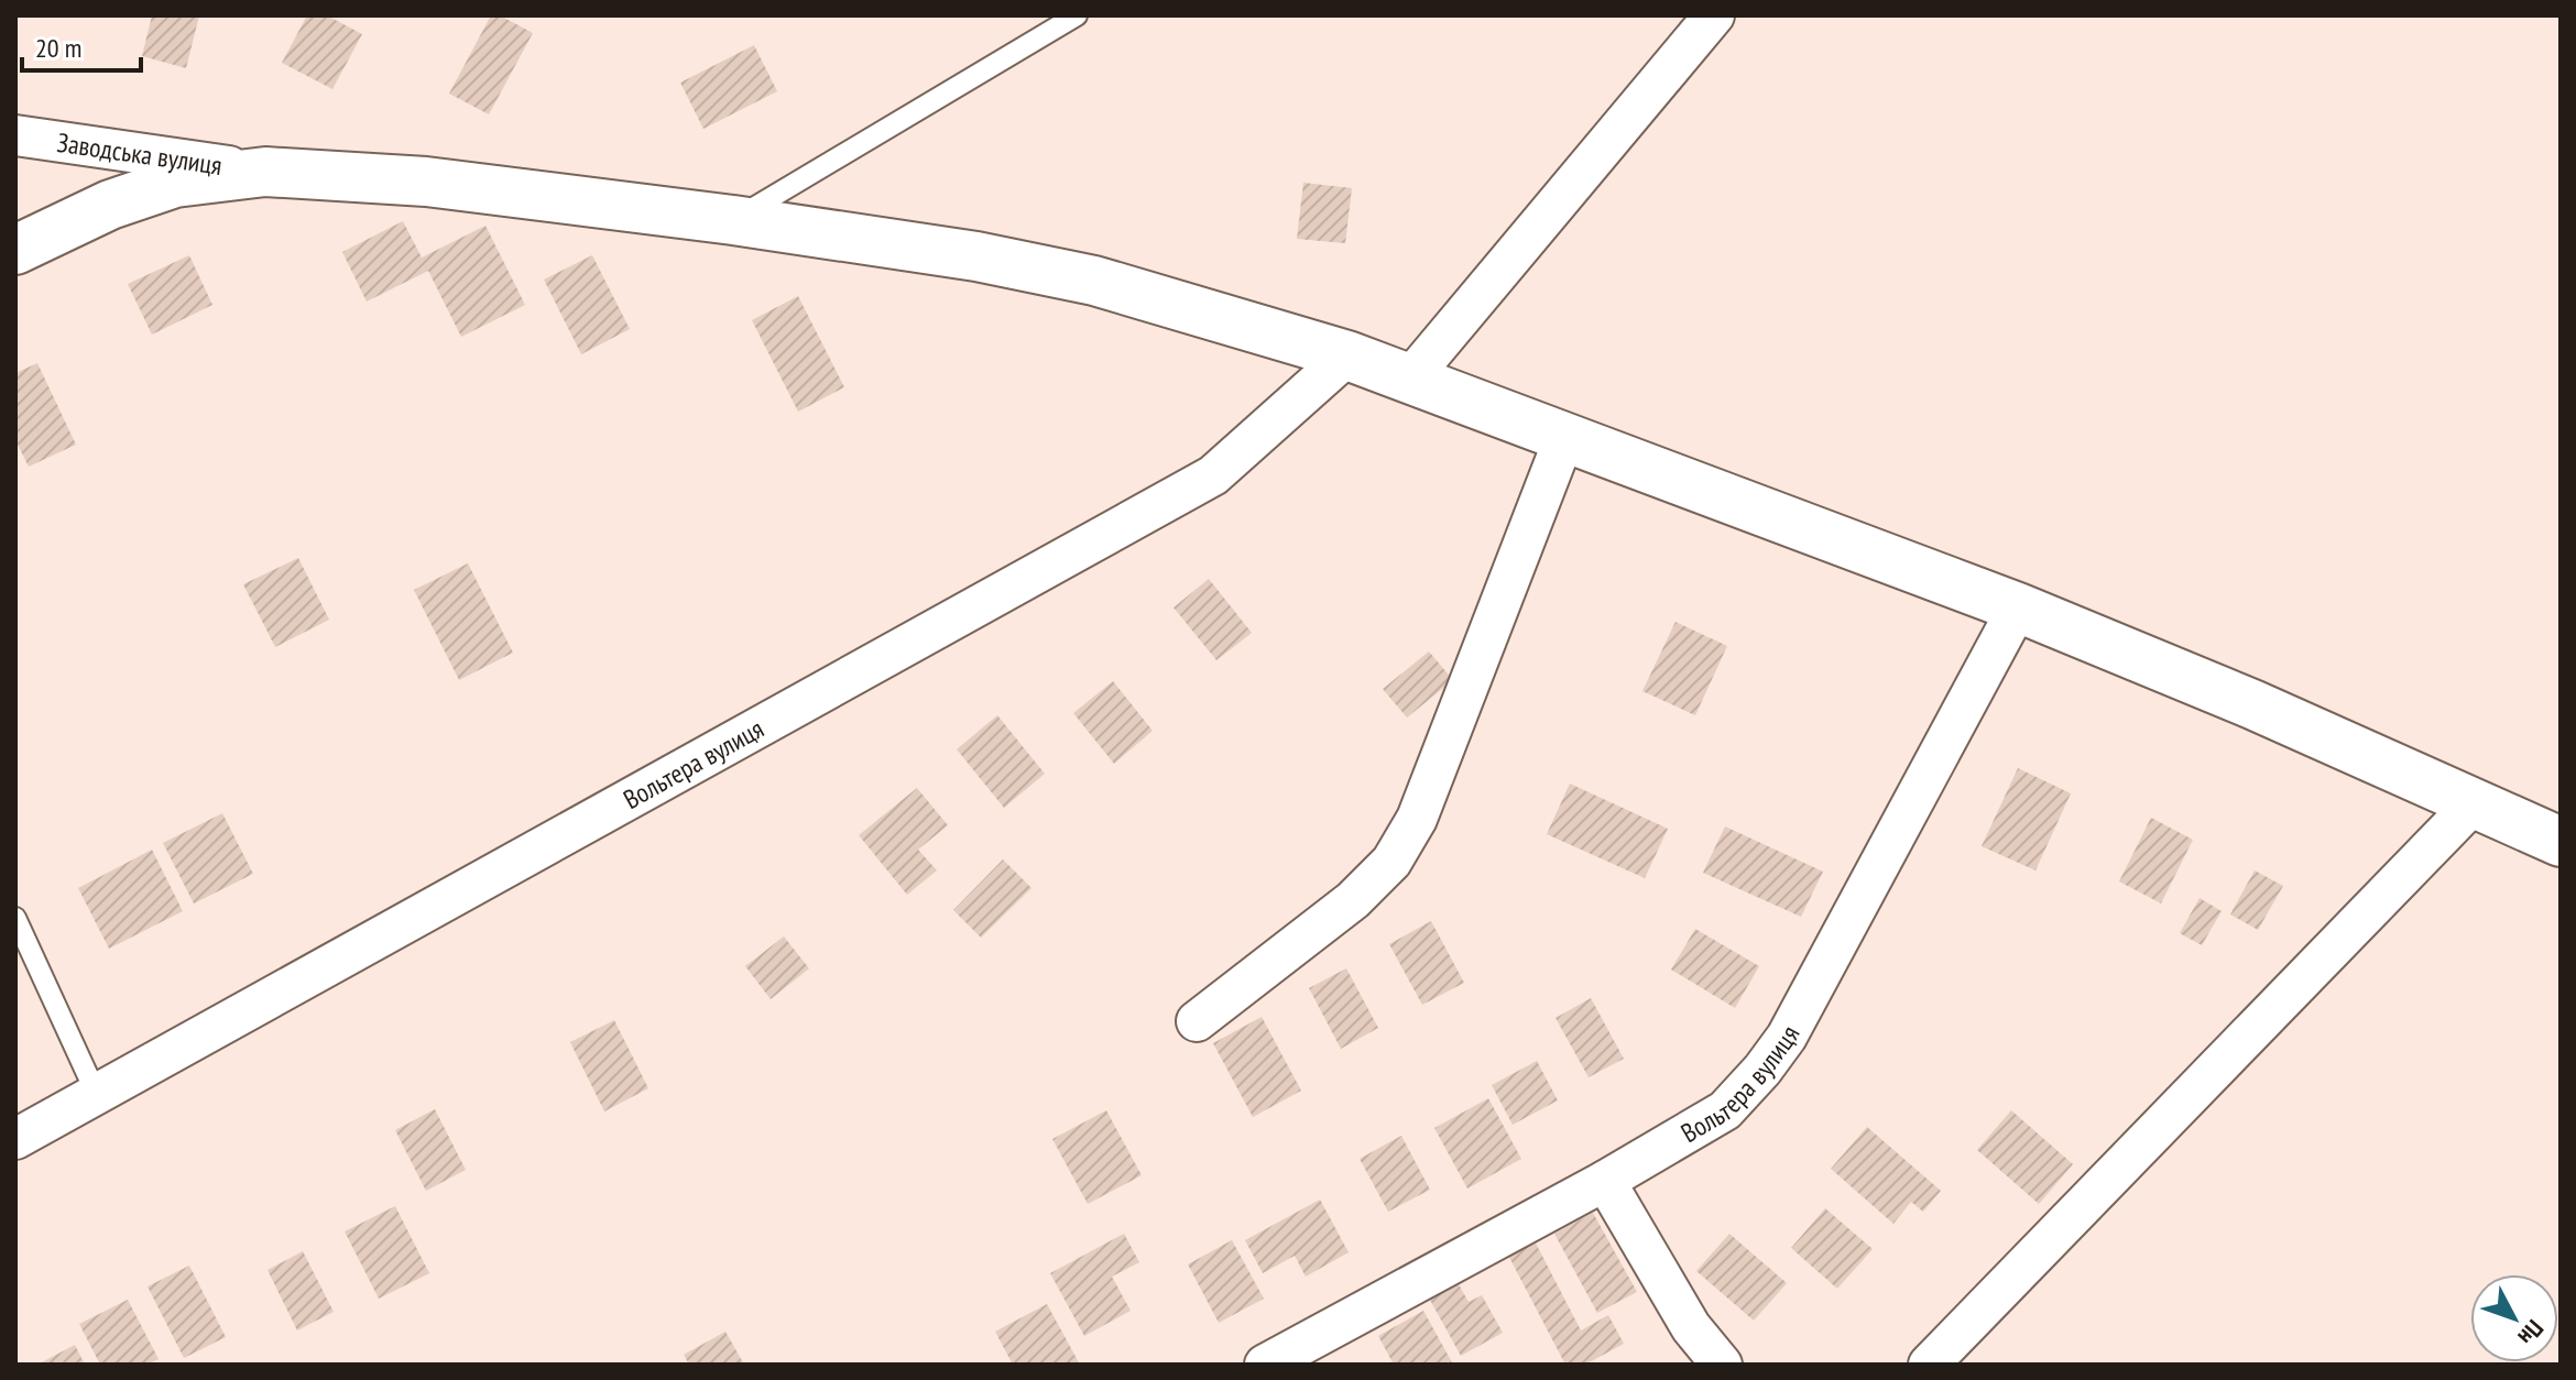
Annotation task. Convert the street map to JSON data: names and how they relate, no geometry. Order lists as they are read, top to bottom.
{
  "streets": {
    "street": ["Заводська вулиця", "Вольтера вулиця"]
  },
  "scale_bar": "20 m",
  "north": "bottom right"
}
